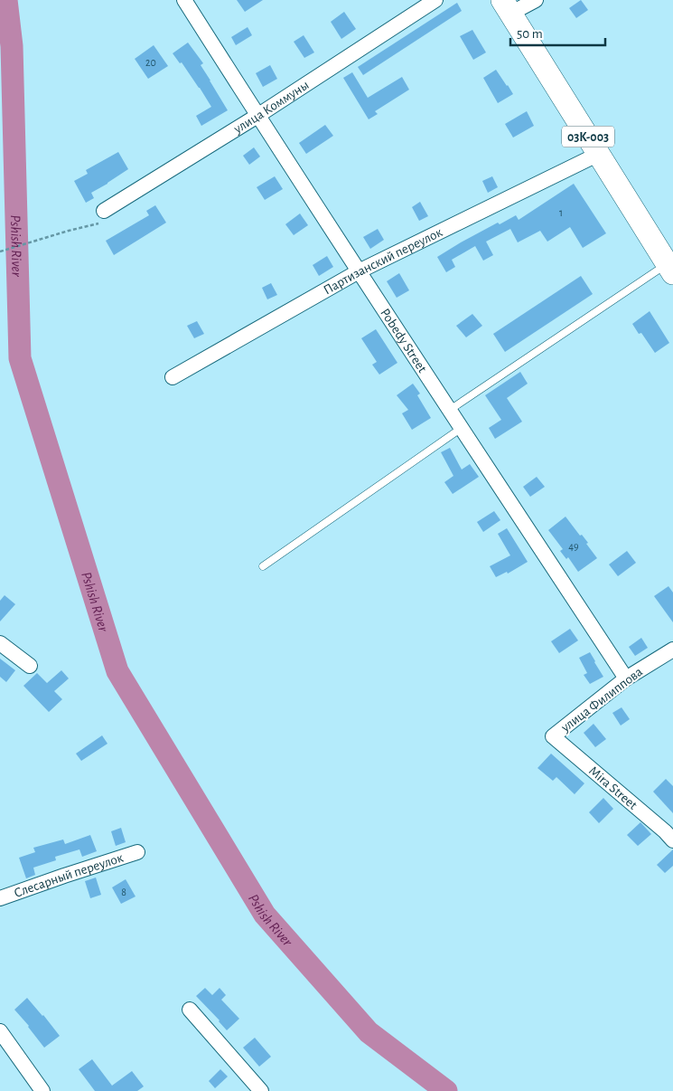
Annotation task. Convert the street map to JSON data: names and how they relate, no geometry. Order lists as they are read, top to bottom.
{
  "streets": {
    "main road": ["03К-003"],
    "street": [
      "улица Коммуны",
      "Партизанский переулок",
      "Pobedy Street",
      "улица Филиппова",
      "Mira Street",
      "Слесарный переулок"
    ]
  },
  "crossings": [
    ["улица Коммуны", "Pobedy Street"],
    ["03К-003", "Партизанский переулок"],
    ["Партизанский переулок", "Pobedy Street"],
    ["Pobedy Street", "улица Филиппова"],
    ["улица Филиппова", "Mira Street"]
  ],
  "water": ["Pshish River"],
  "house_numbers": [
    "20",
    "1",
    "49",
    "8"
  ],
  "scale_bar": "50 m"
}
